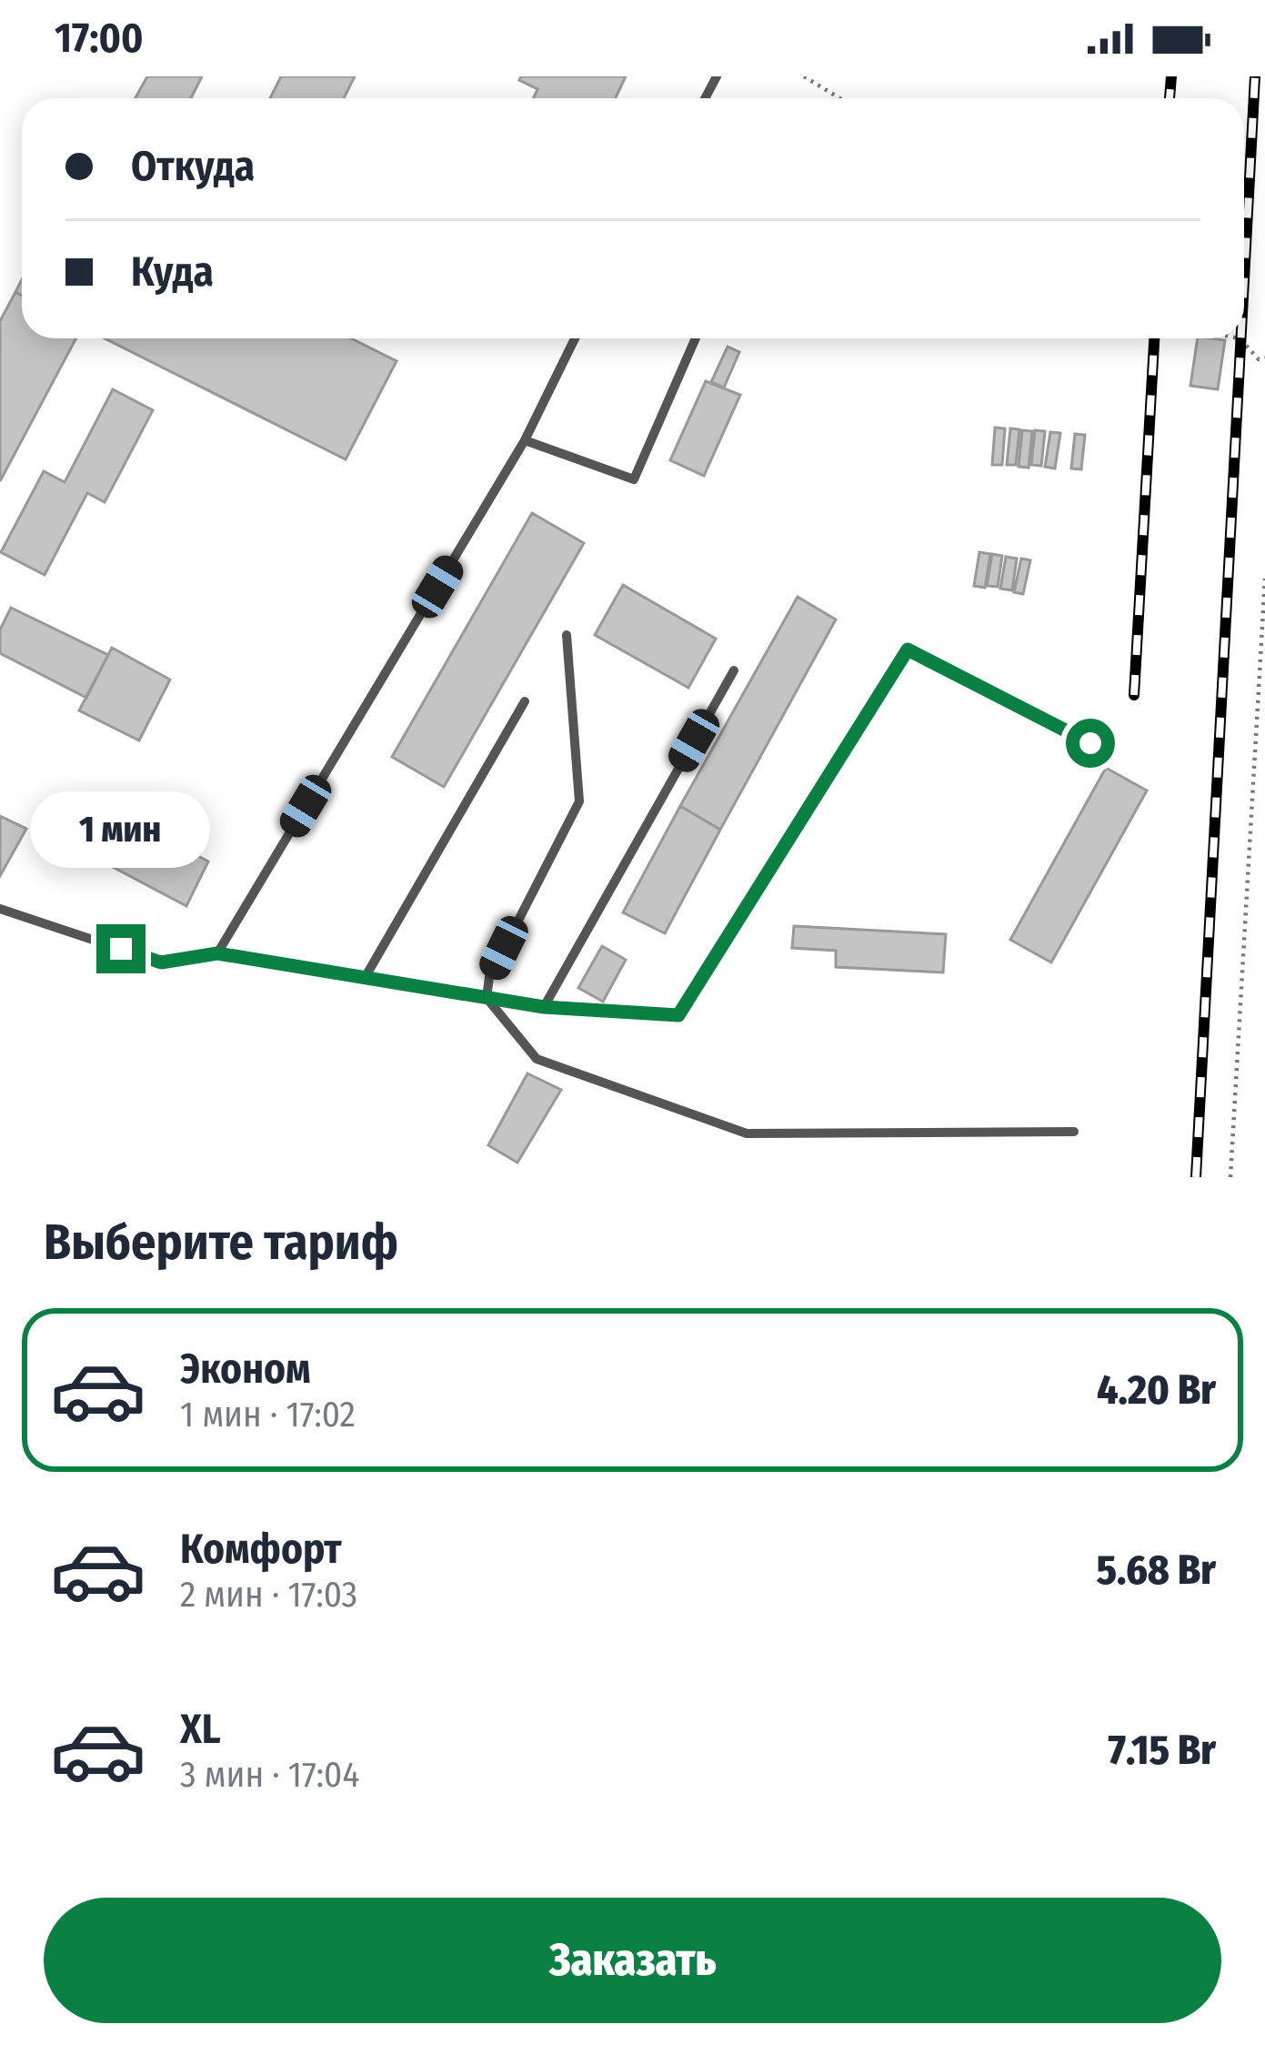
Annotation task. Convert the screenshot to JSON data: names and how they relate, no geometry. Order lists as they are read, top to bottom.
{
  "page": {
    "status": "17:00",
    "banner": ["Откуда", "Куда"],
    "bubble": "1 мин",
    "heading": "Выберите тариф",
    "list": [
      {
        "name": "Эконом",
        "note": "1 мин · 17:02",
        "value": "4.20 Br"
      },
      {
        "name": "Комфорт",
        "note": "2 мин · 17:03",
        "value": "5.68 Br"
      },
      {
        "name": "XL",
        "note": "3 мин · 17:04",
        "value": "7.15 Br"
      }
    ],
    "buttons": "Заказать"
  }
}
